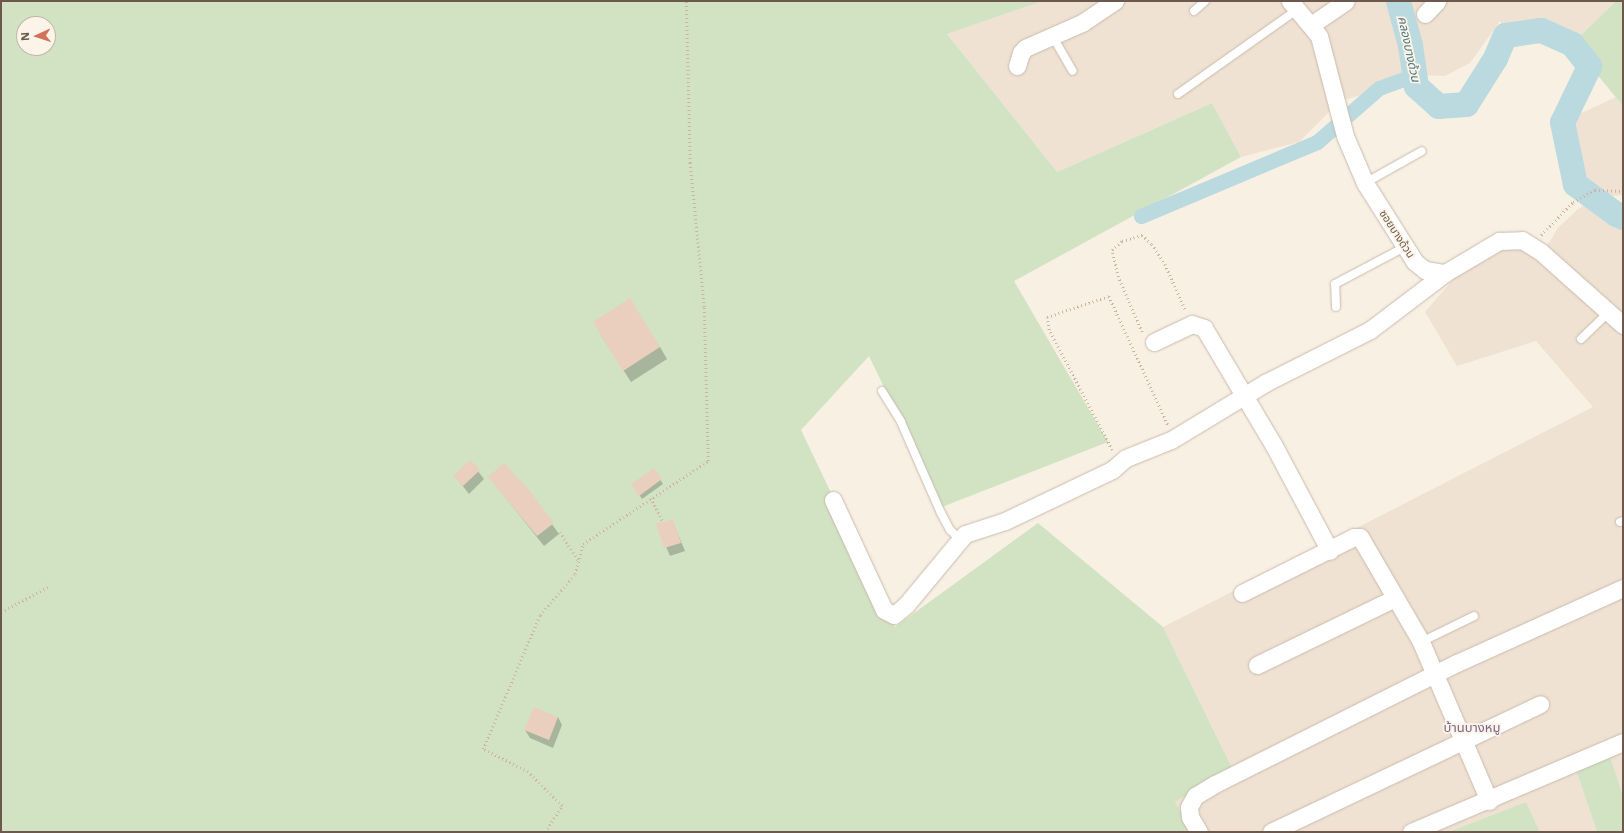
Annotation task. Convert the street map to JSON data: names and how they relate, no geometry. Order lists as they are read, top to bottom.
{
  "streets": {
    "street": ["ซอยบางด้วน"]
  },
  "districts": ["บ้านบางหมู"],
  "water": ["คลองบางด้วน"],
  "north": "left"
}
